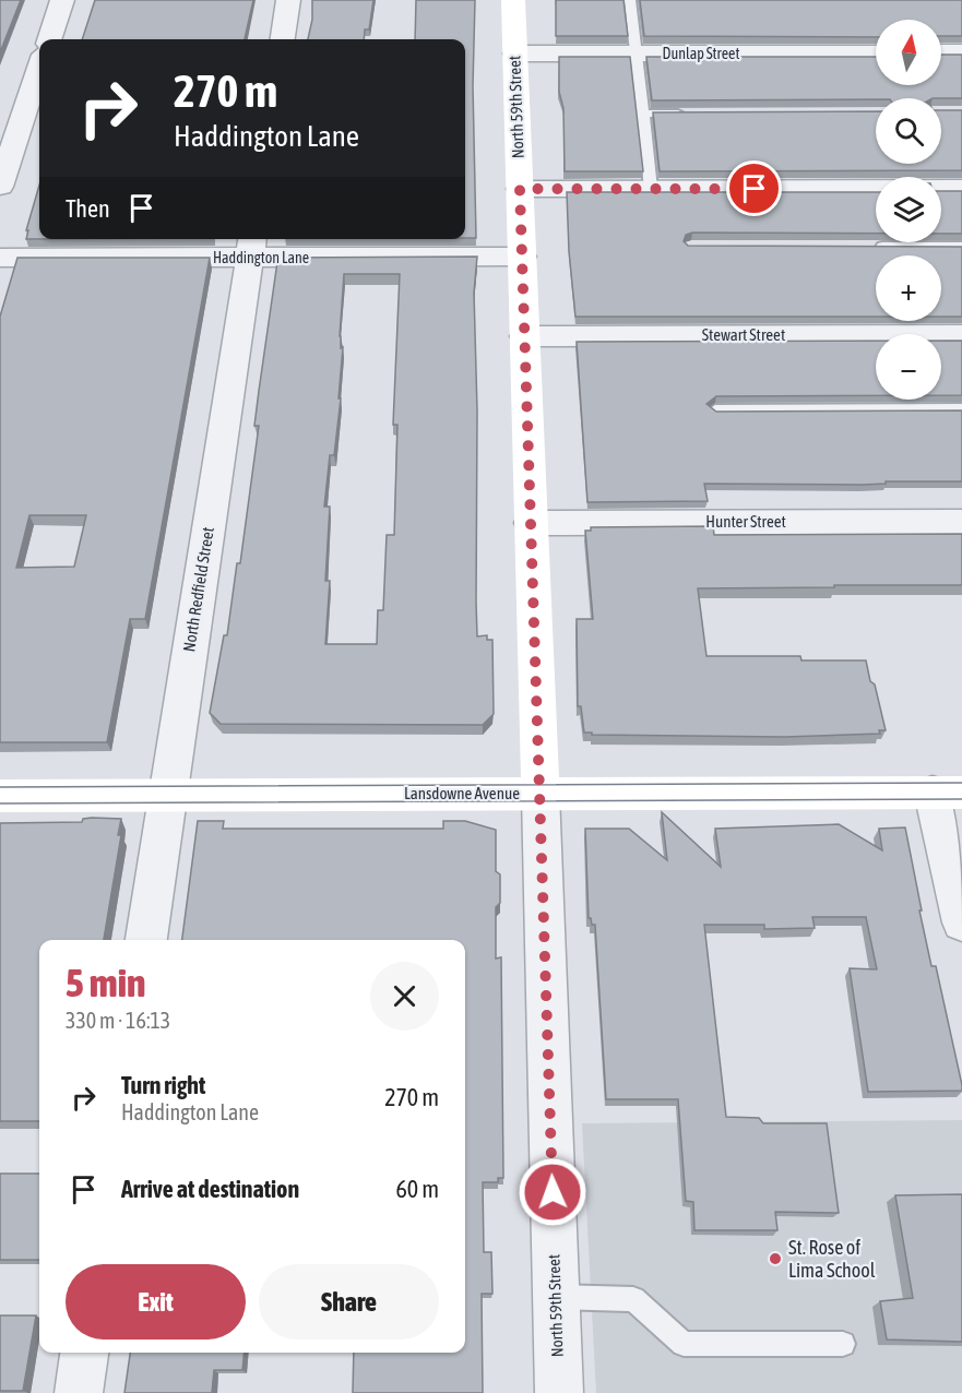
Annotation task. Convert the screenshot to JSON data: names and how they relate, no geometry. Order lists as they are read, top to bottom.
{
  "streets": {
    "street": [
      "Dunlap Street",
      "North 59th Street",
      "Haddington Lane",
      "Stewart Street",
      "Hunter Street",
      "North Redfield Street",
      "Lansdowne Avenue"
    ]
  },
  "crossings": [
    ["Dunlap Street", "North 59th Street"],
    ["North 59th Street", "Haddington Lane"],
    ["North 59th Street", "Stewart Street"],
    ["North 59th Street", "Hunter Street"],
    ["North 59th Street", "Lansdowne Avenue"],
    ["Haddington Lane", "North Redfield Street"],
    ["North Redfield Street", "Lansdowne Avenue"]
  ],
  "places": ["St. Rose of Lima School"],
  "north": "top",
  "page": {
    "map_buttons": ["+", "−"],
    "turn": ["270 m", "Haddington Lane"],
    "then": "Then",
    "heading": ["5 min", "330 m · 16:13"],
    "list": [
      {
        "name": "Turn right",
        "note": "Haddington Lane",
        "value": "270 m"
      },
      {
        "name": "Arrive at destination",
        "value": "60 m"
      }
    ],
    "buttons": ["Exit", "Share"]
  }
}
